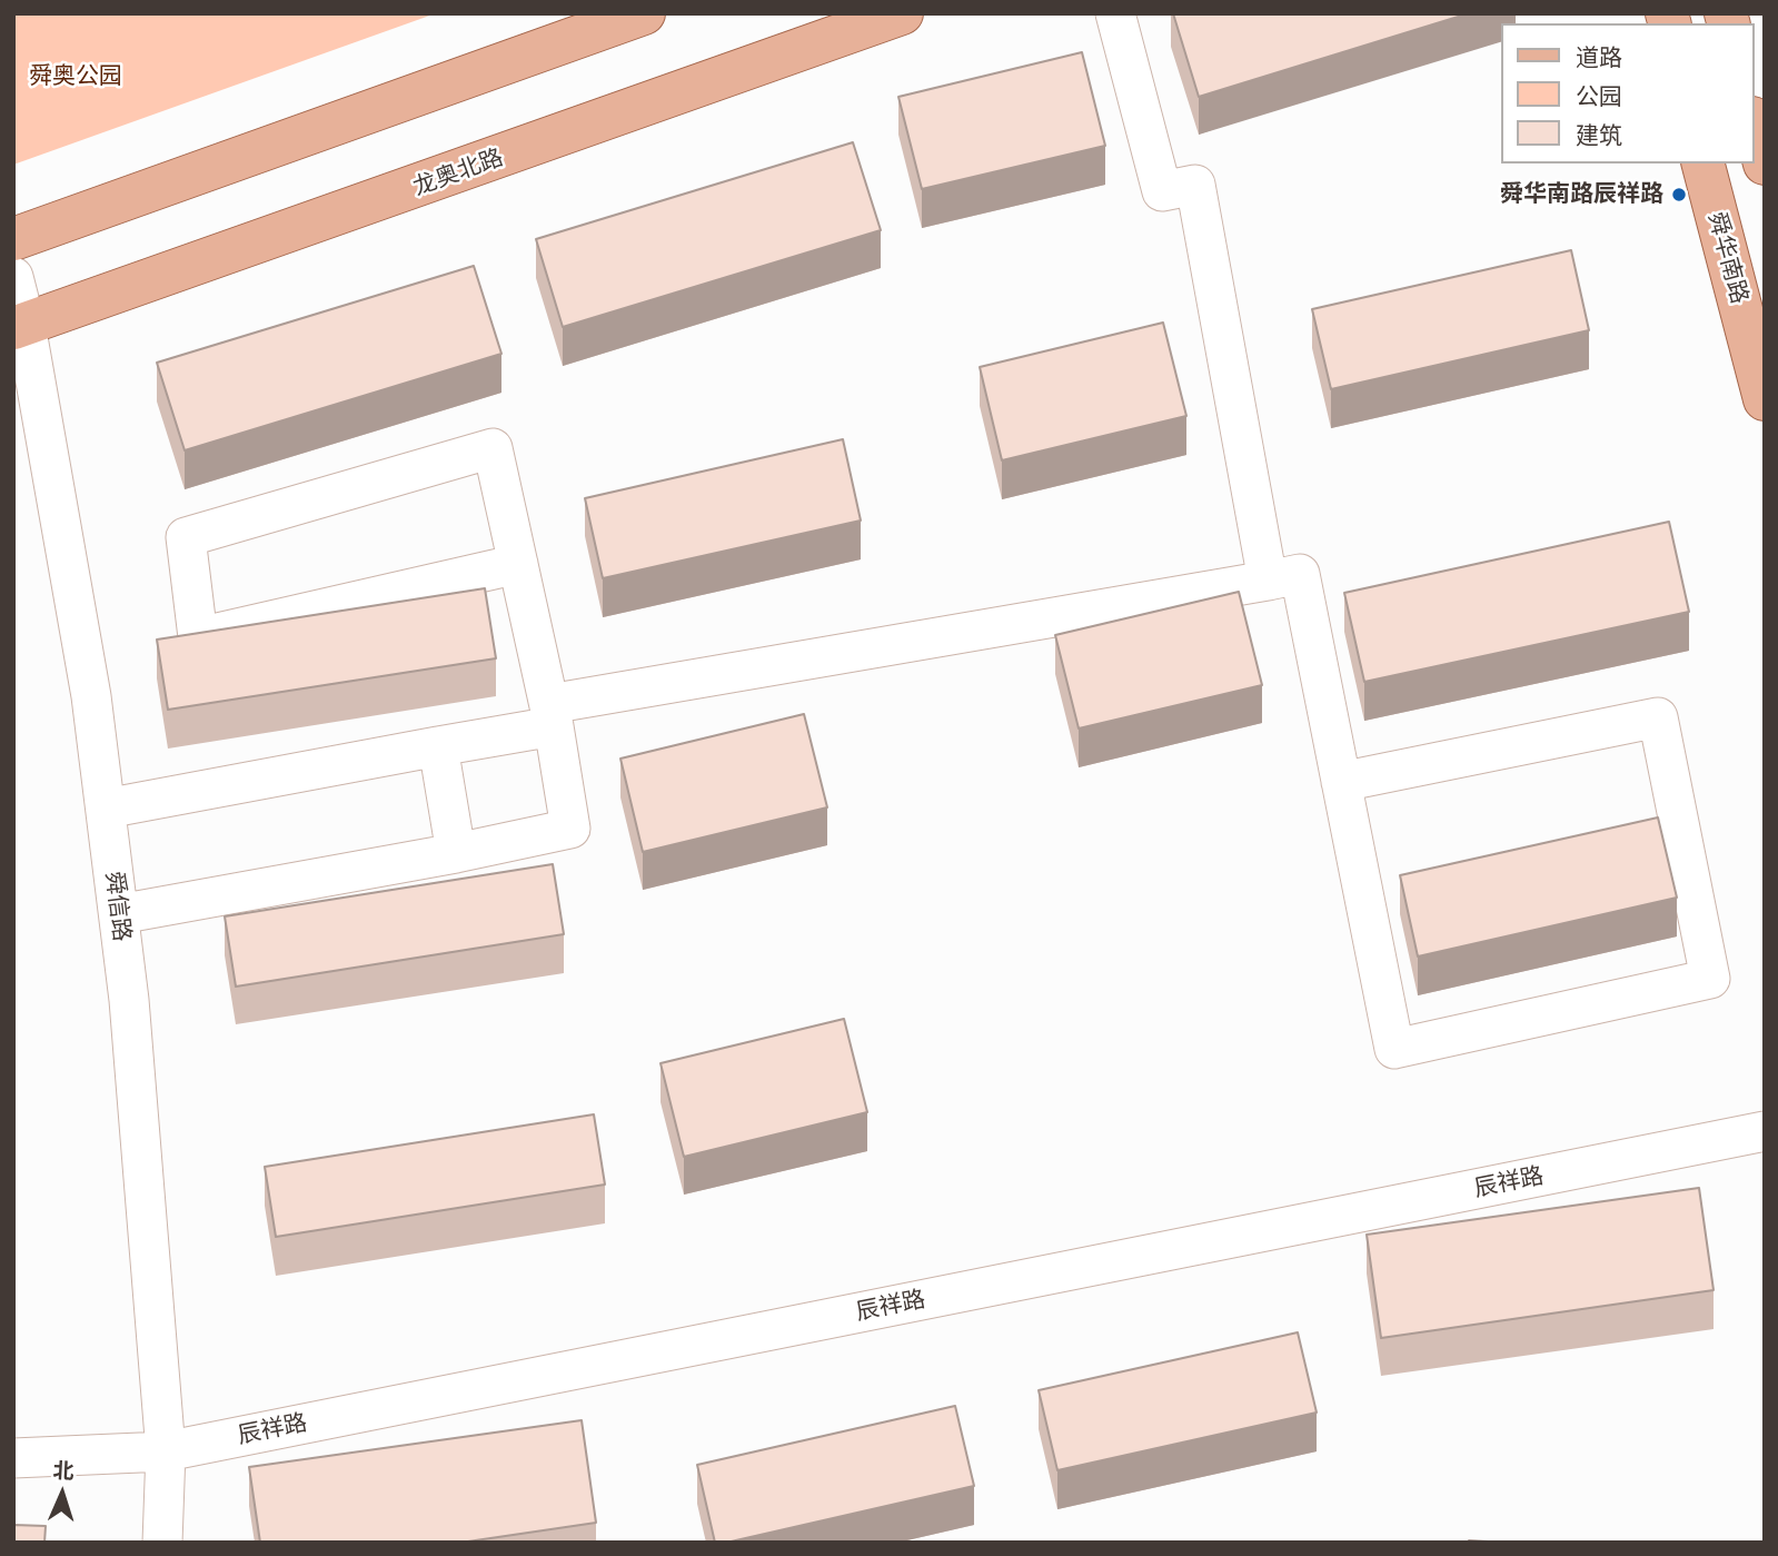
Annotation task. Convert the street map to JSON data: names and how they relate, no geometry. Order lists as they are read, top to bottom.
{
  "streets": {
    "main road": ["龙奥北路", "舜华南路"],
    "street": ["舜信路", "辰祥路"]
  },
  "crossings": [
    ["龙奥北路", "舜信路"],
    ["舜信路", "辰祥路"]
  ],
  "parks": ["舜奥公园"],
  "places": ["舜华南路辰祥路"],
  "legend": ["道路", "公园", "建筑"],
  "north": "top"
}
